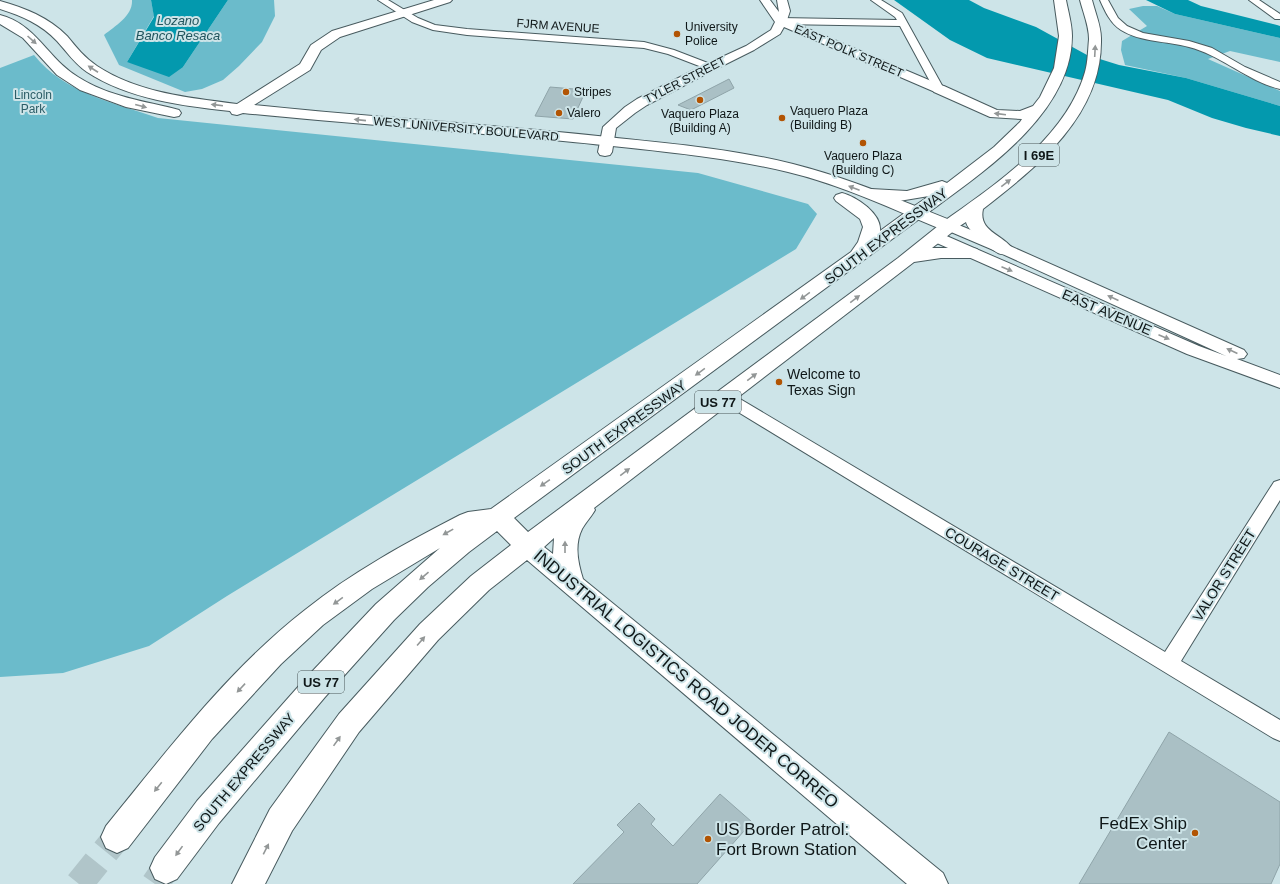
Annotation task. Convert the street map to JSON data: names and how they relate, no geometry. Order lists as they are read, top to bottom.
{
  "streets": {
    "main road": [
      "WEST UNIVERSITY BOULEVARD",
      "I 69E",
      "SOUTH EXPRESSWAY",
      "US 77",
      "INDUSTRIAL LOGISTICS ROAD JODER CORREO"
    ],
    "street": [
      "FJRM AVENUE",
      "EAST POLK STREET",
      "TYLER STREET",
      "EAST AVENUE",
      "COURAGE STREET",
      "VALOR STREET"
    ]
  },
  "crossings": [
    ["FJRM AVENUE", "TYLER STREET"],
    ["EAST POLK STREET", "TYLER STREET"],
    ["TYLER STREET", "WEST UNIVERSITY BOULEVARD"],
    ["WEST UNIVERSITY BOULEVARD", "I 69E"],
    ["WEST UNIVERSITY BOULEVARD", "SOUTH EXPRESSWAY"],
    ["WEST UNIVERSITY BOULEVARD", "EAST AVENUE"],
    ["WEST UNIVERSITY BOULEVARD", "US 77"],
    ["I 69E", "EAST AVENUE"],
    ["I 69E", "US 77"],
    ["SOUTH EXPRESSWAY", "INDUSTRIAL LOGISTICS ROAD JODER CORREO"],
    ["EAST AVENUE", "US 77"],
    ["US 77", "COURAGE STREET"],
    ["US 77", "INDUSTRIAL LOGISTICS ROAD JODER CORREO"],
    ["COURAGE STREET", "VALOR STREET"]
  ],
  "water": ["Lozano Banco Resaca"],
  "parks": ["Lincoln Park"],
  "places": [
    "University Police",
    "Stripes",
    "Vaquero Plaza (Building A)",
    "Valero",
    "Vaquero Plaza (Building B)",
    "Vaquero Plaza (Building C)",
    "Welcome to Texas Sign",
    "FedEx Ship Center",
    "US Border Patrol: Fort Brown Station"
  ]
}
